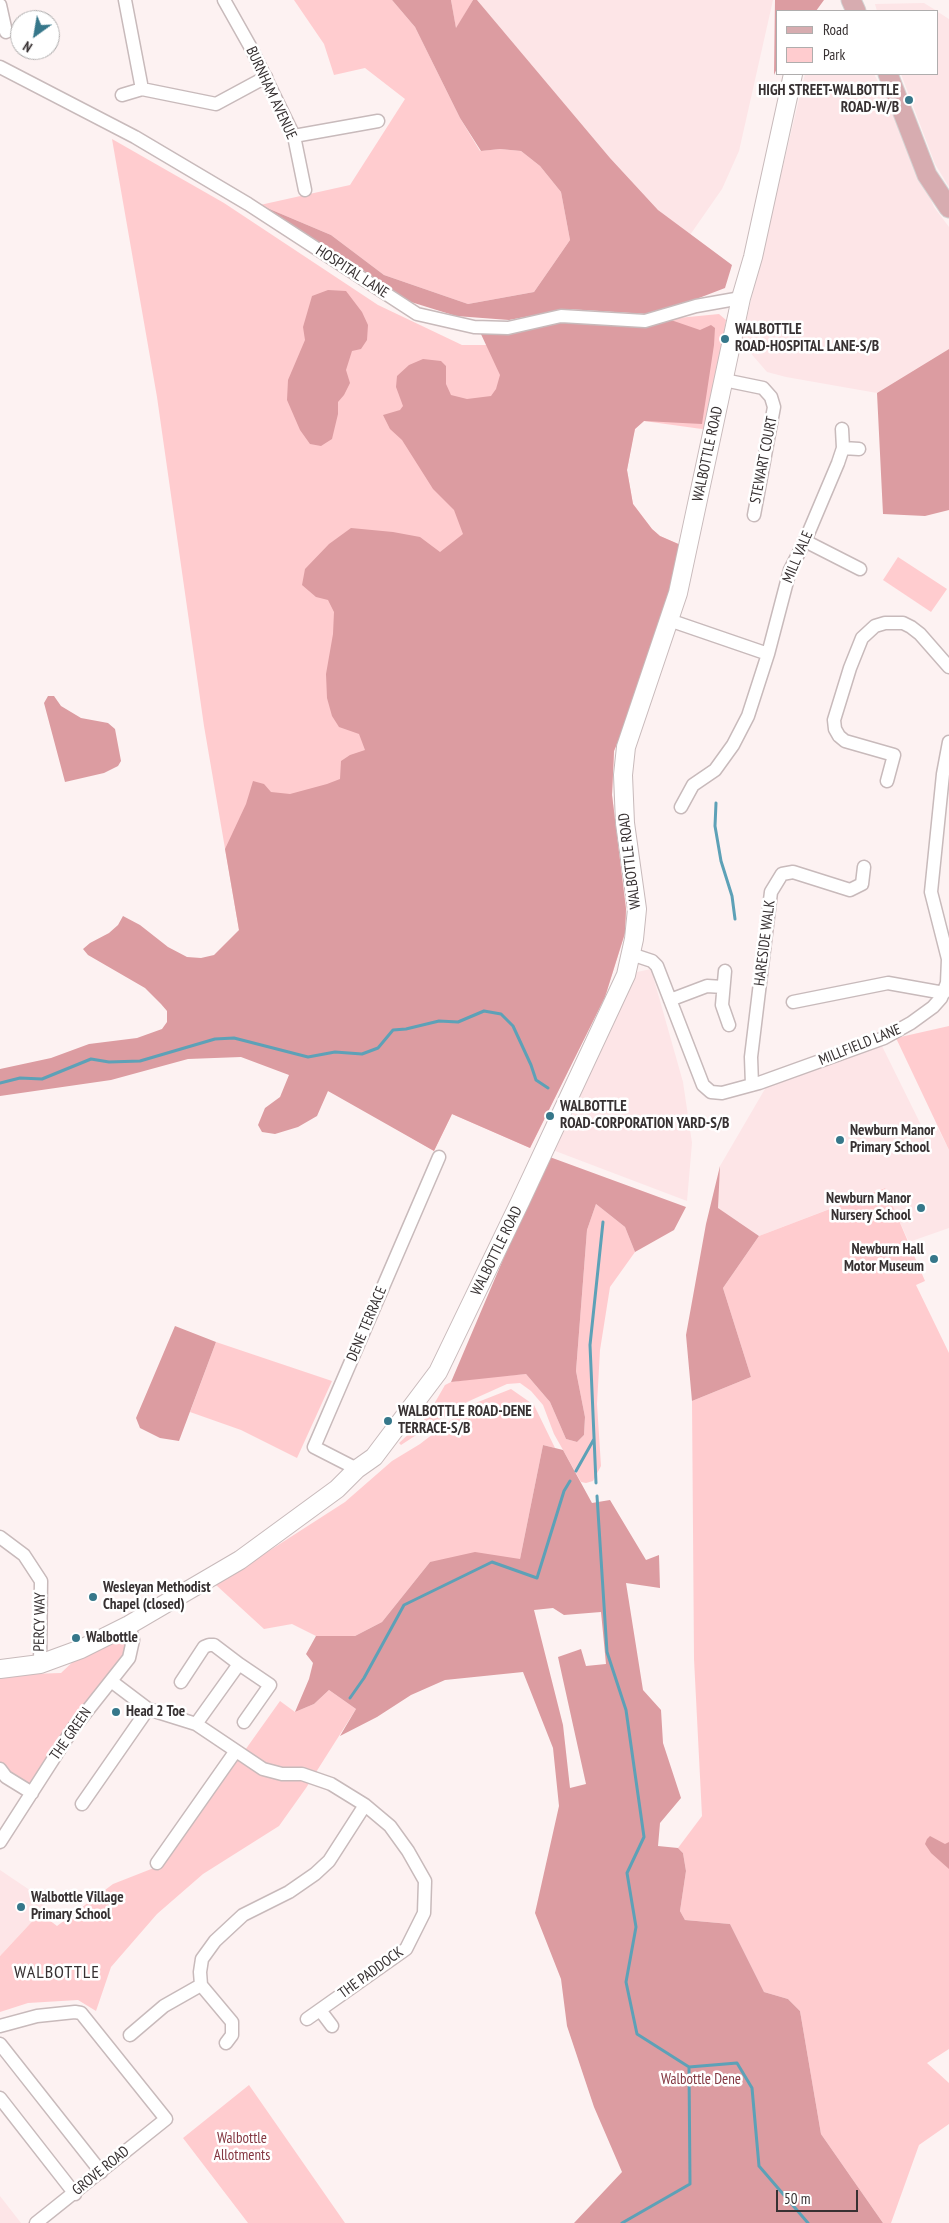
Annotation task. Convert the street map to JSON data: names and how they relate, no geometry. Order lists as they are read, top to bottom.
{
  "streets": {
    "street": [
      "BURNHAM AVENUE",
      "HOSPITAL LANE",
      "WALBOTTLE ROAD",
      "STEWART COURT",
      "MILL VALE",
      "HARESIDE WALK",
      "MILLFIELD LANE",
      "DENE TERRACE",
      "PERCY WAY",
      "THE GREEN",
      "THE PADDOCK",
      "GROVE ROAD"
    ]
  },
  "crossings": [
    ["HOSPITAL LANE", "WALBOTTLE ROAD"],
    ["WALBOTTLE ROAD", "STEWART COURT"],
    ["WALBOTTLE ROAD", "DENE TERRACE"],
    ["WALBOTTLE ROAD", "PERCY WAY"],
    ["WALBOTTLE ROAD", "THE GREEN"],
    ["HARESIDE WALK", "MILLFIELD LANE"],
    ["THE GREEN", "THE PADDOCK"]
  ],
  "districts": ["WALBOTTLE"],
  "parks": ["Walbottle Dene", "Walbottle Allotments"],
  "places": [
    "HIGH STREET-WALBOTTLE ROAD-W/B",
    "WALBOTTLE ROAD-HOSPITAL LANE-S/B",
    "WALBOTTLE ROAD-CORPORATION YARD-S/B",
    "Newburn Manor Primary School",
    "Newburn Manor Nursery School",
    "Newburn Hall Motor Museum",
    "WALBOTTLE ROAD-DENE TERRACE-S/B",
    "Wesleyan Methodist Chapel (closed)",
    "Walbottle",
    "Head 2 Toe",
    "Walbottle Village Primary School"
  ],
  "legend": ["Road", "Park"],
  "scale_bar": "50 m",
  "north": "bottom left"
}
